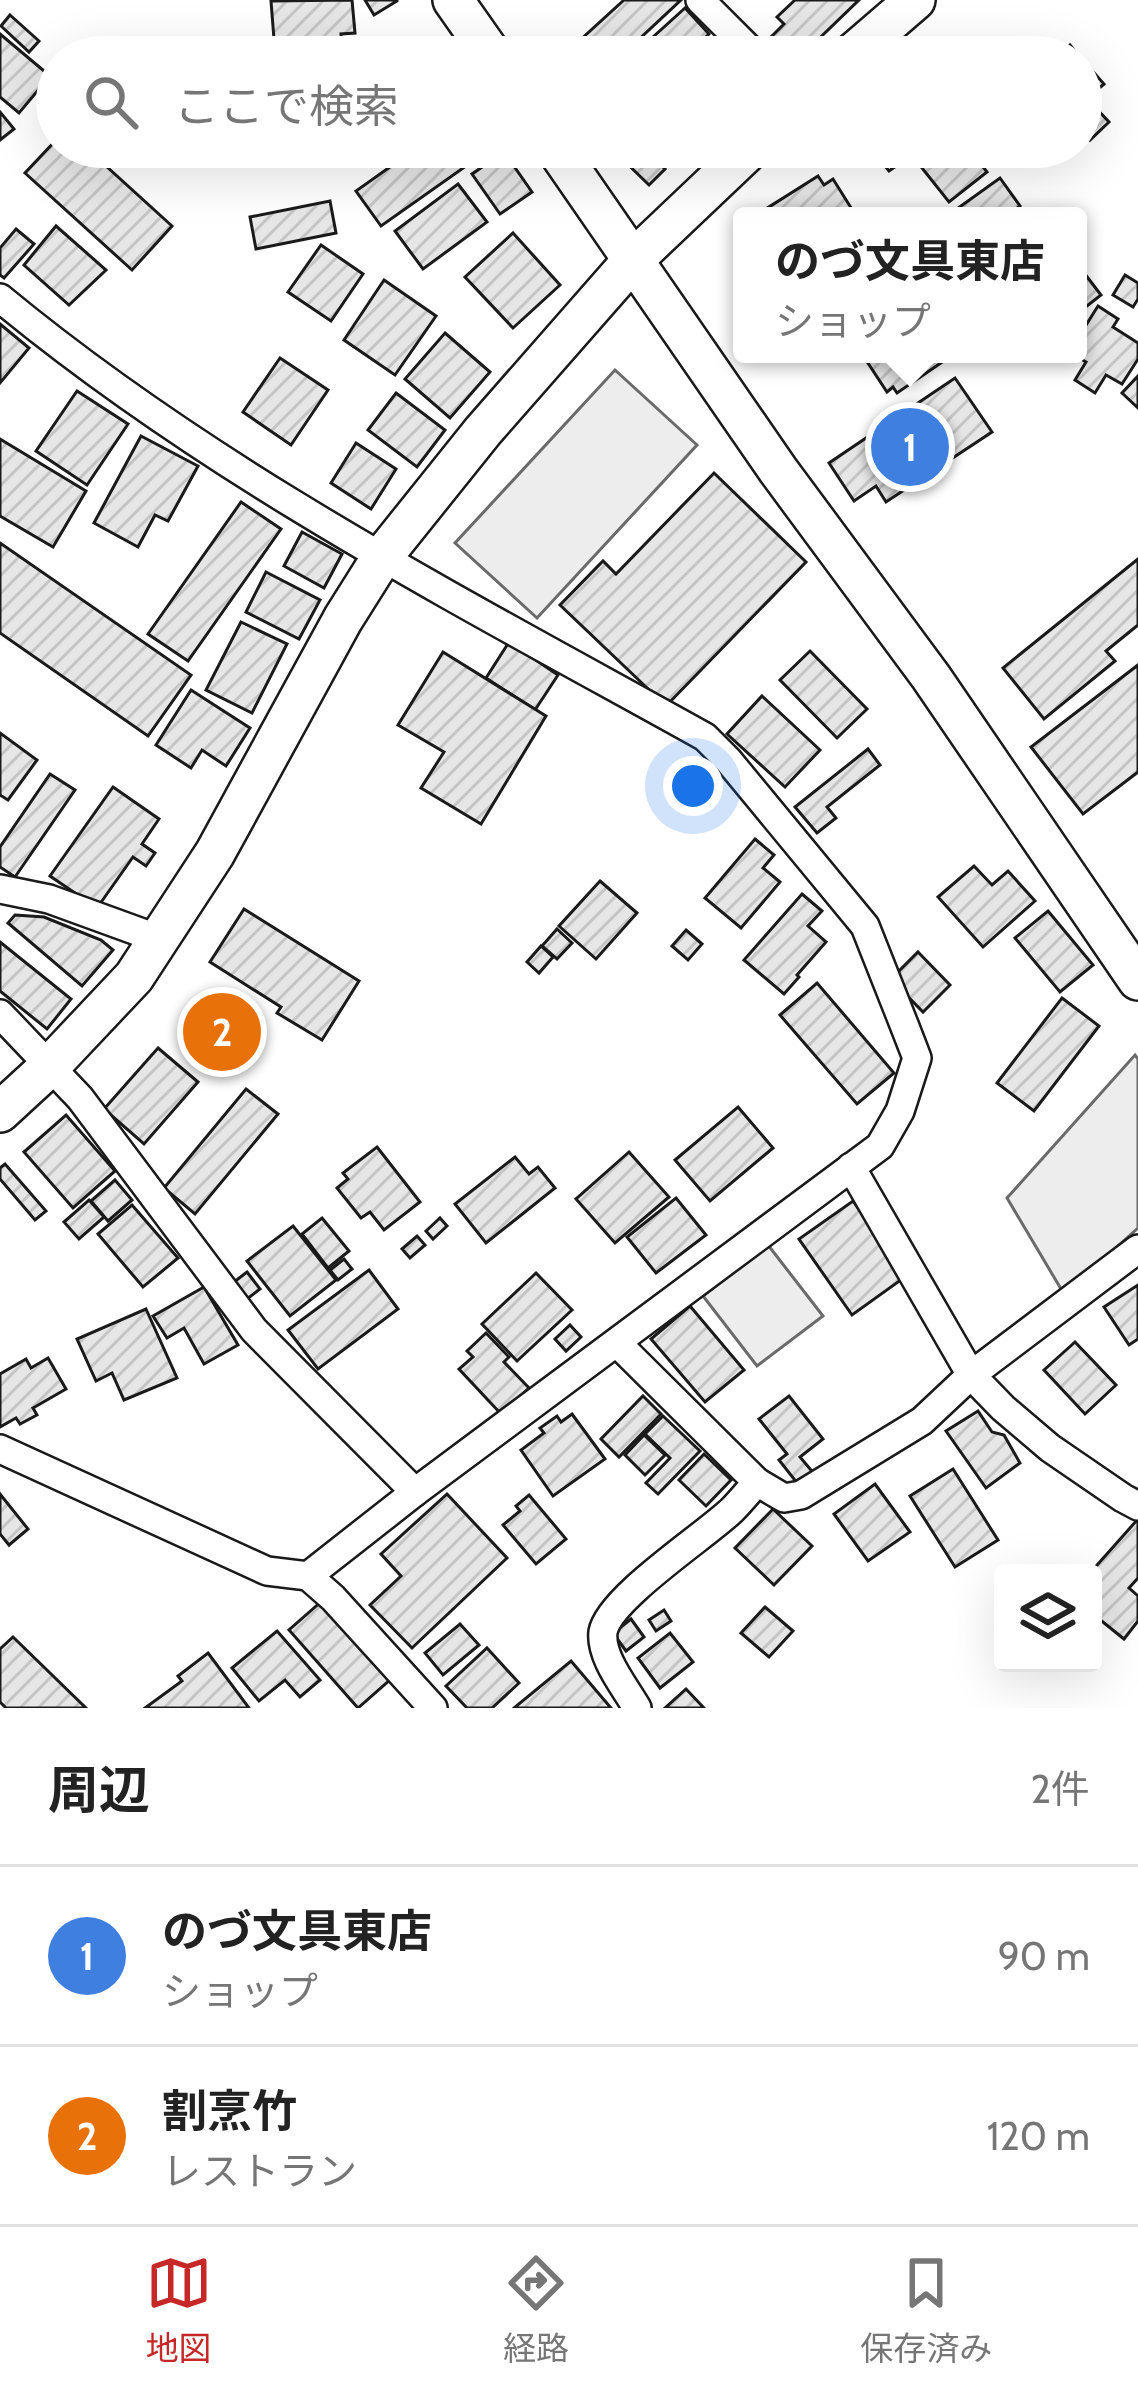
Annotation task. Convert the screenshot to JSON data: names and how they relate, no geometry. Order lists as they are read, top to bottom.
{
  "page": {
    "search": "ここで検索",
    "popup": ["のづ文具東店", "ショップ"],
    "pins": ["1", "2"],
    "heading": ["周辺", "2件"],
    "list": [
      {
        "mark": "1",
        "name": "のづ文具東店",
        "note": "ショップ",
        "value": "90 m"
      },
      {
        "mark": "2",
        "name": "割烹竹",
        "note": "レストラン",
        "value": "120 m"
      }
    ],
    "nav": ["地図", "経路", "保存済み"]
  }
}
